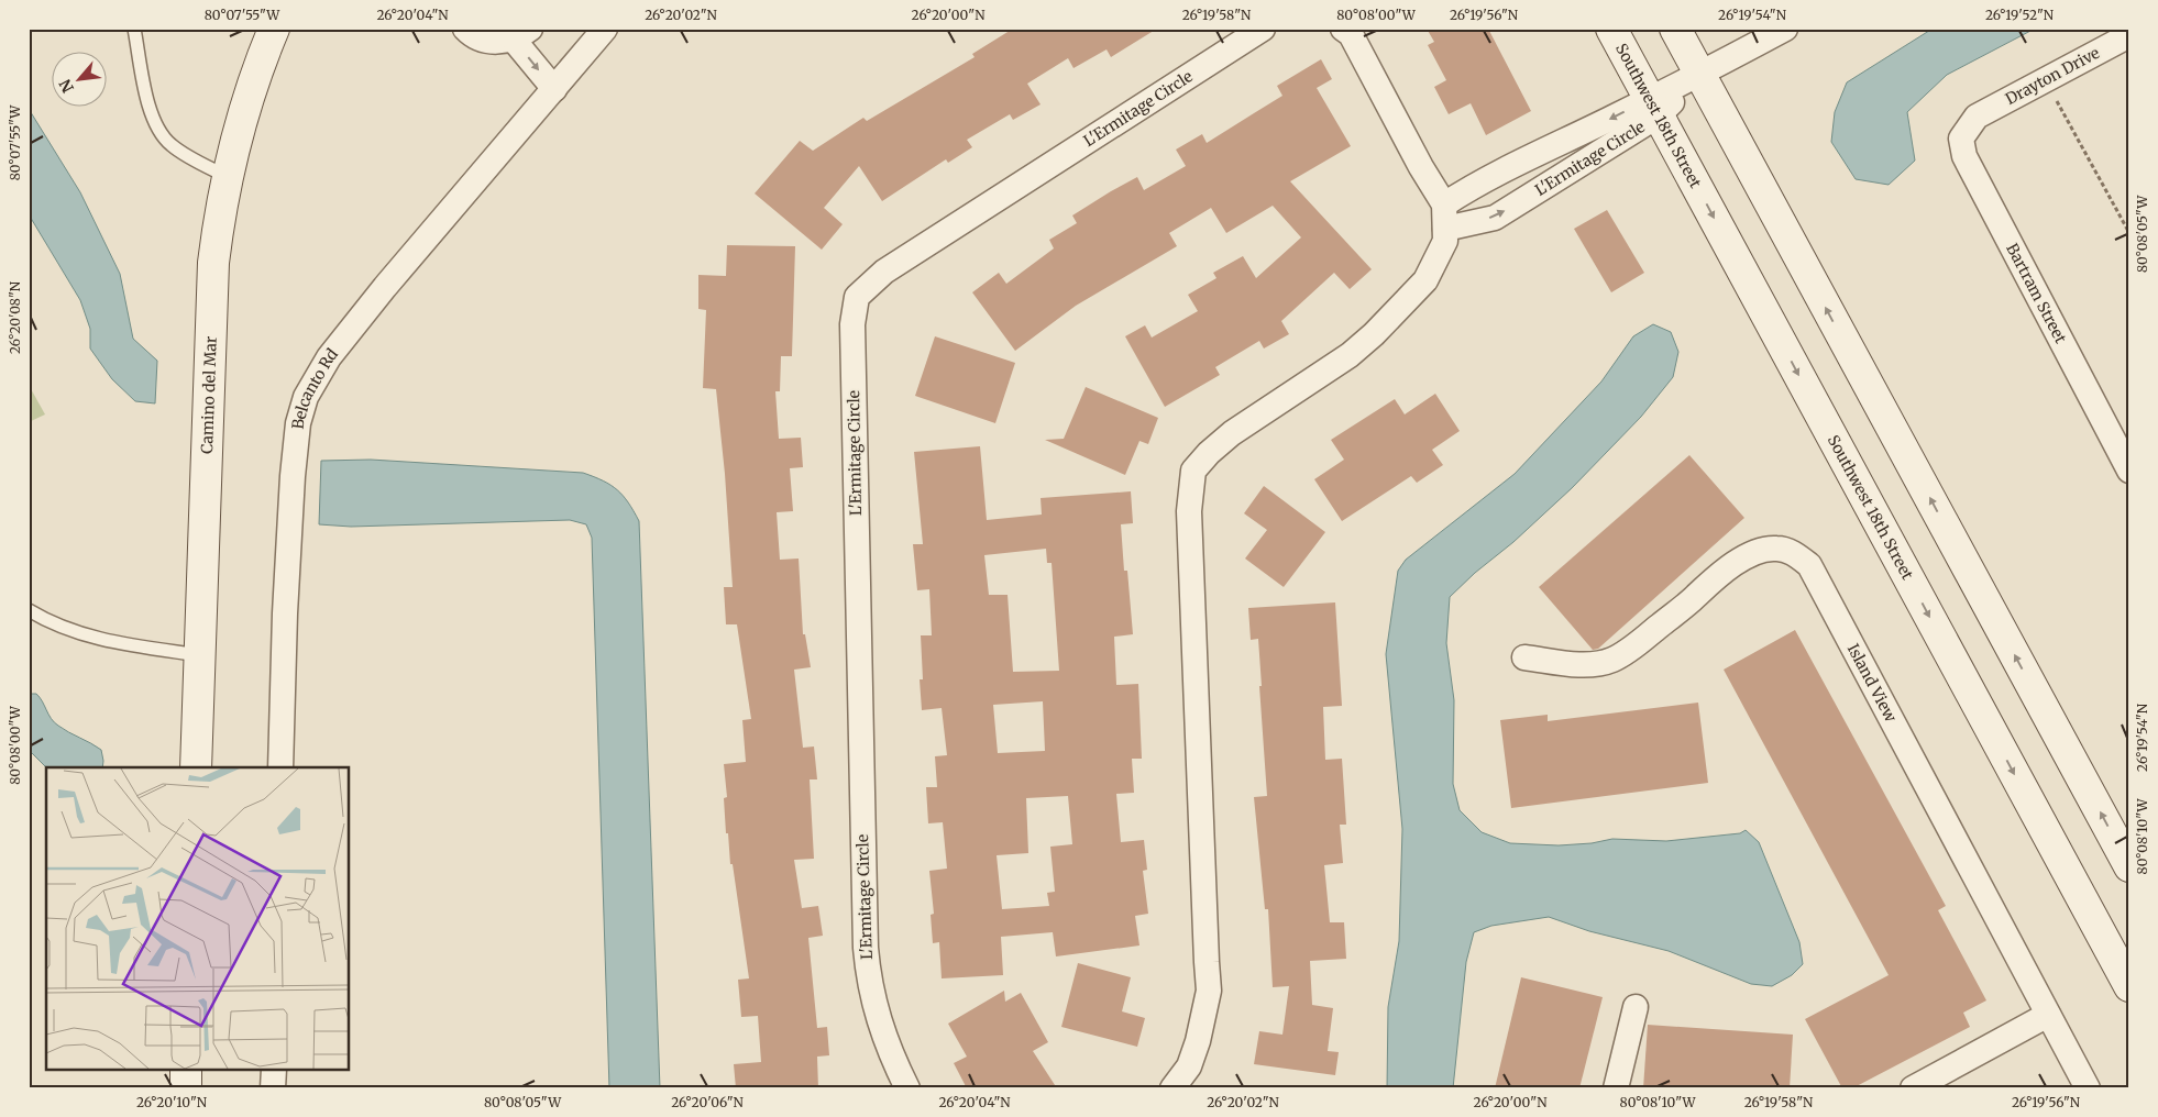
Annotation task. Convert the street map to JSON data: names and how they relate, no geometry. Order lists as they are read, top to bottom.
{
  "streets": {
    "main road": ["Southwest 18th Street", "Camino del Mar"],
    "street": [
      "Drayton Drive",
      "L'Ermitage Circle",
      "Bartram Street",
      "Belcanto Rd",
      "Island View"
    ]
  },
  "crossings": [
    ["Drayton Drive", "Bartram Street"],
    ["L'Ermitage Circle", "Southwest 18th Street"]
  ],
  "north": "bottom left",
  "coordinates": [
    "80°07'55\"W",
    "26°20'04\"N",
    "26°20'02\"N",
    "26°20'00\"N",
    "26°19'58\"N",
    "80°08'00\"W",
    "26°19'56\"N",
    "26°19'54\"N",
    "26°19'52\"N",
    "80°08'05\"W",
    "26°20'08\"N",
    "80°08'10\"W",
    "26°20'10\"N",
    "26°20'06\"N"
  ]
}
